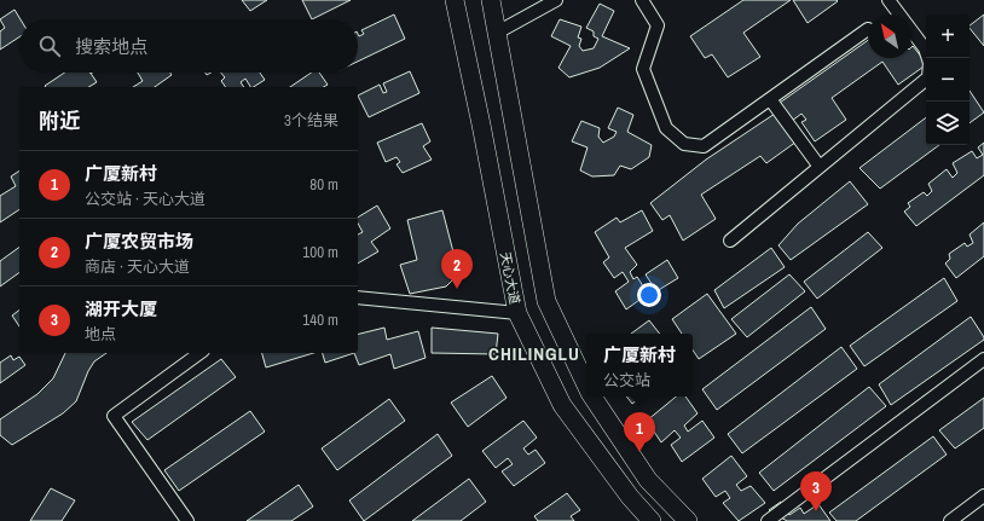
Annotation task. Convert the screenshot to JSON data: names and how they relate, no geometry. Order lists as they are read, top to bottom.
{
  "streets": {
    "main road": ["天心大道"]
  },
  "districts": ["CHILINGLU"],
  "north": "top left",
  "page": {
    "map_buttons": ["+", "−"],
    "search": "搜索地点",
    "heading": ["附近", "3个结果"],
    "list": [
      {
        "mark": "1",
        "name": "广厦新村",
        "note": "公交站 · 天心大道",
        "value": "80 m"
      },
      {
        "mark": "2",
        "name": "广厦农贸市场",
        "note": "商店 · 天心大道",
        "value": "100 m"
      },
      {
        "mark": "3",
        "name": "湖开大厦",
        "note": "地点",
        "value": "140 m"
      }
    ],
    "pins": ["2", "1", "3"],
    "popup": ["广厦新村", "公交站"]
  }
}
